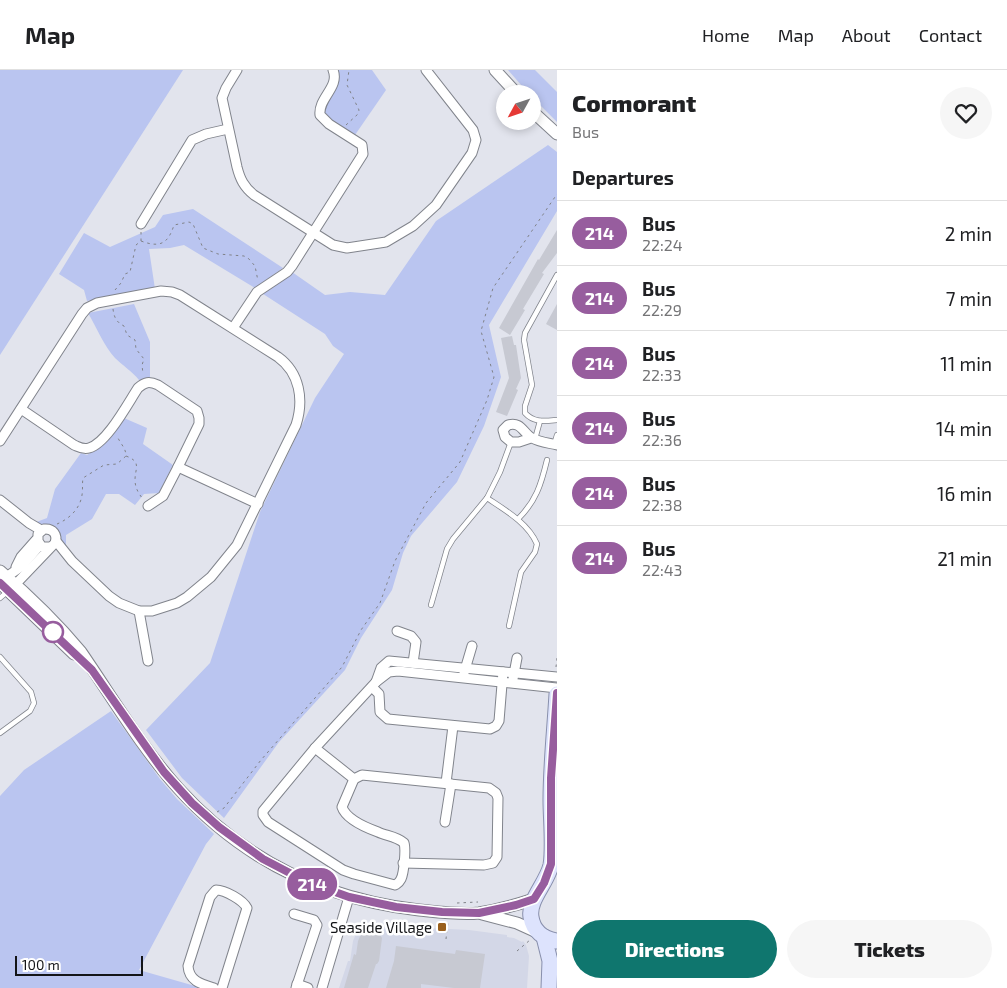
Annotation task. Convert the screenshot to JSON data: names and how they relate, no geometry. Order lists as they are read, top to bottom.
{
  "places": {
    "transit": ["Seaside Village"]
  },
  "lines": ["bus line 214"],
  "scale_bar": "100 m",
  "north": "bottom left",
  "page": {
    "header": "Map",
    "nav": [
      "Home",
      "Map",
      "About",
      "Contact"
    ],
    "on_map": "214",
    "heading": [
      ["Cormorant", "Bus"],
      "Departures"
    ],
    "list": [
      {
        "mark": "214",
        "name": "Bus",
        "note": "22:24",
        "value": "2 min"
      },
      {
        "mark": "214",
        "name": "Bus",
        "note": "22:29",
        "value": "7 min"
      },
      {
        "mark": "214",
        "name": "Bus",
        "note": "22:33",
        "value": "11 min"
      },
      {
        "mark": "214",
        "name": "Bus",
        "note": "22:36",
        "value": "14 min"
      },
      {
        "mark": "214",
        "name": "Bus",
        "note": "22:38",
        "value": "16 min"
      },
      {
        "mark": "214",
        "name": "Bus",
        "note": "22:43",
        "value": "21 min"
      }
    ],
    "buttons": ["Directions", "Tickets"],
    "scale": "100 m"
  }
}
